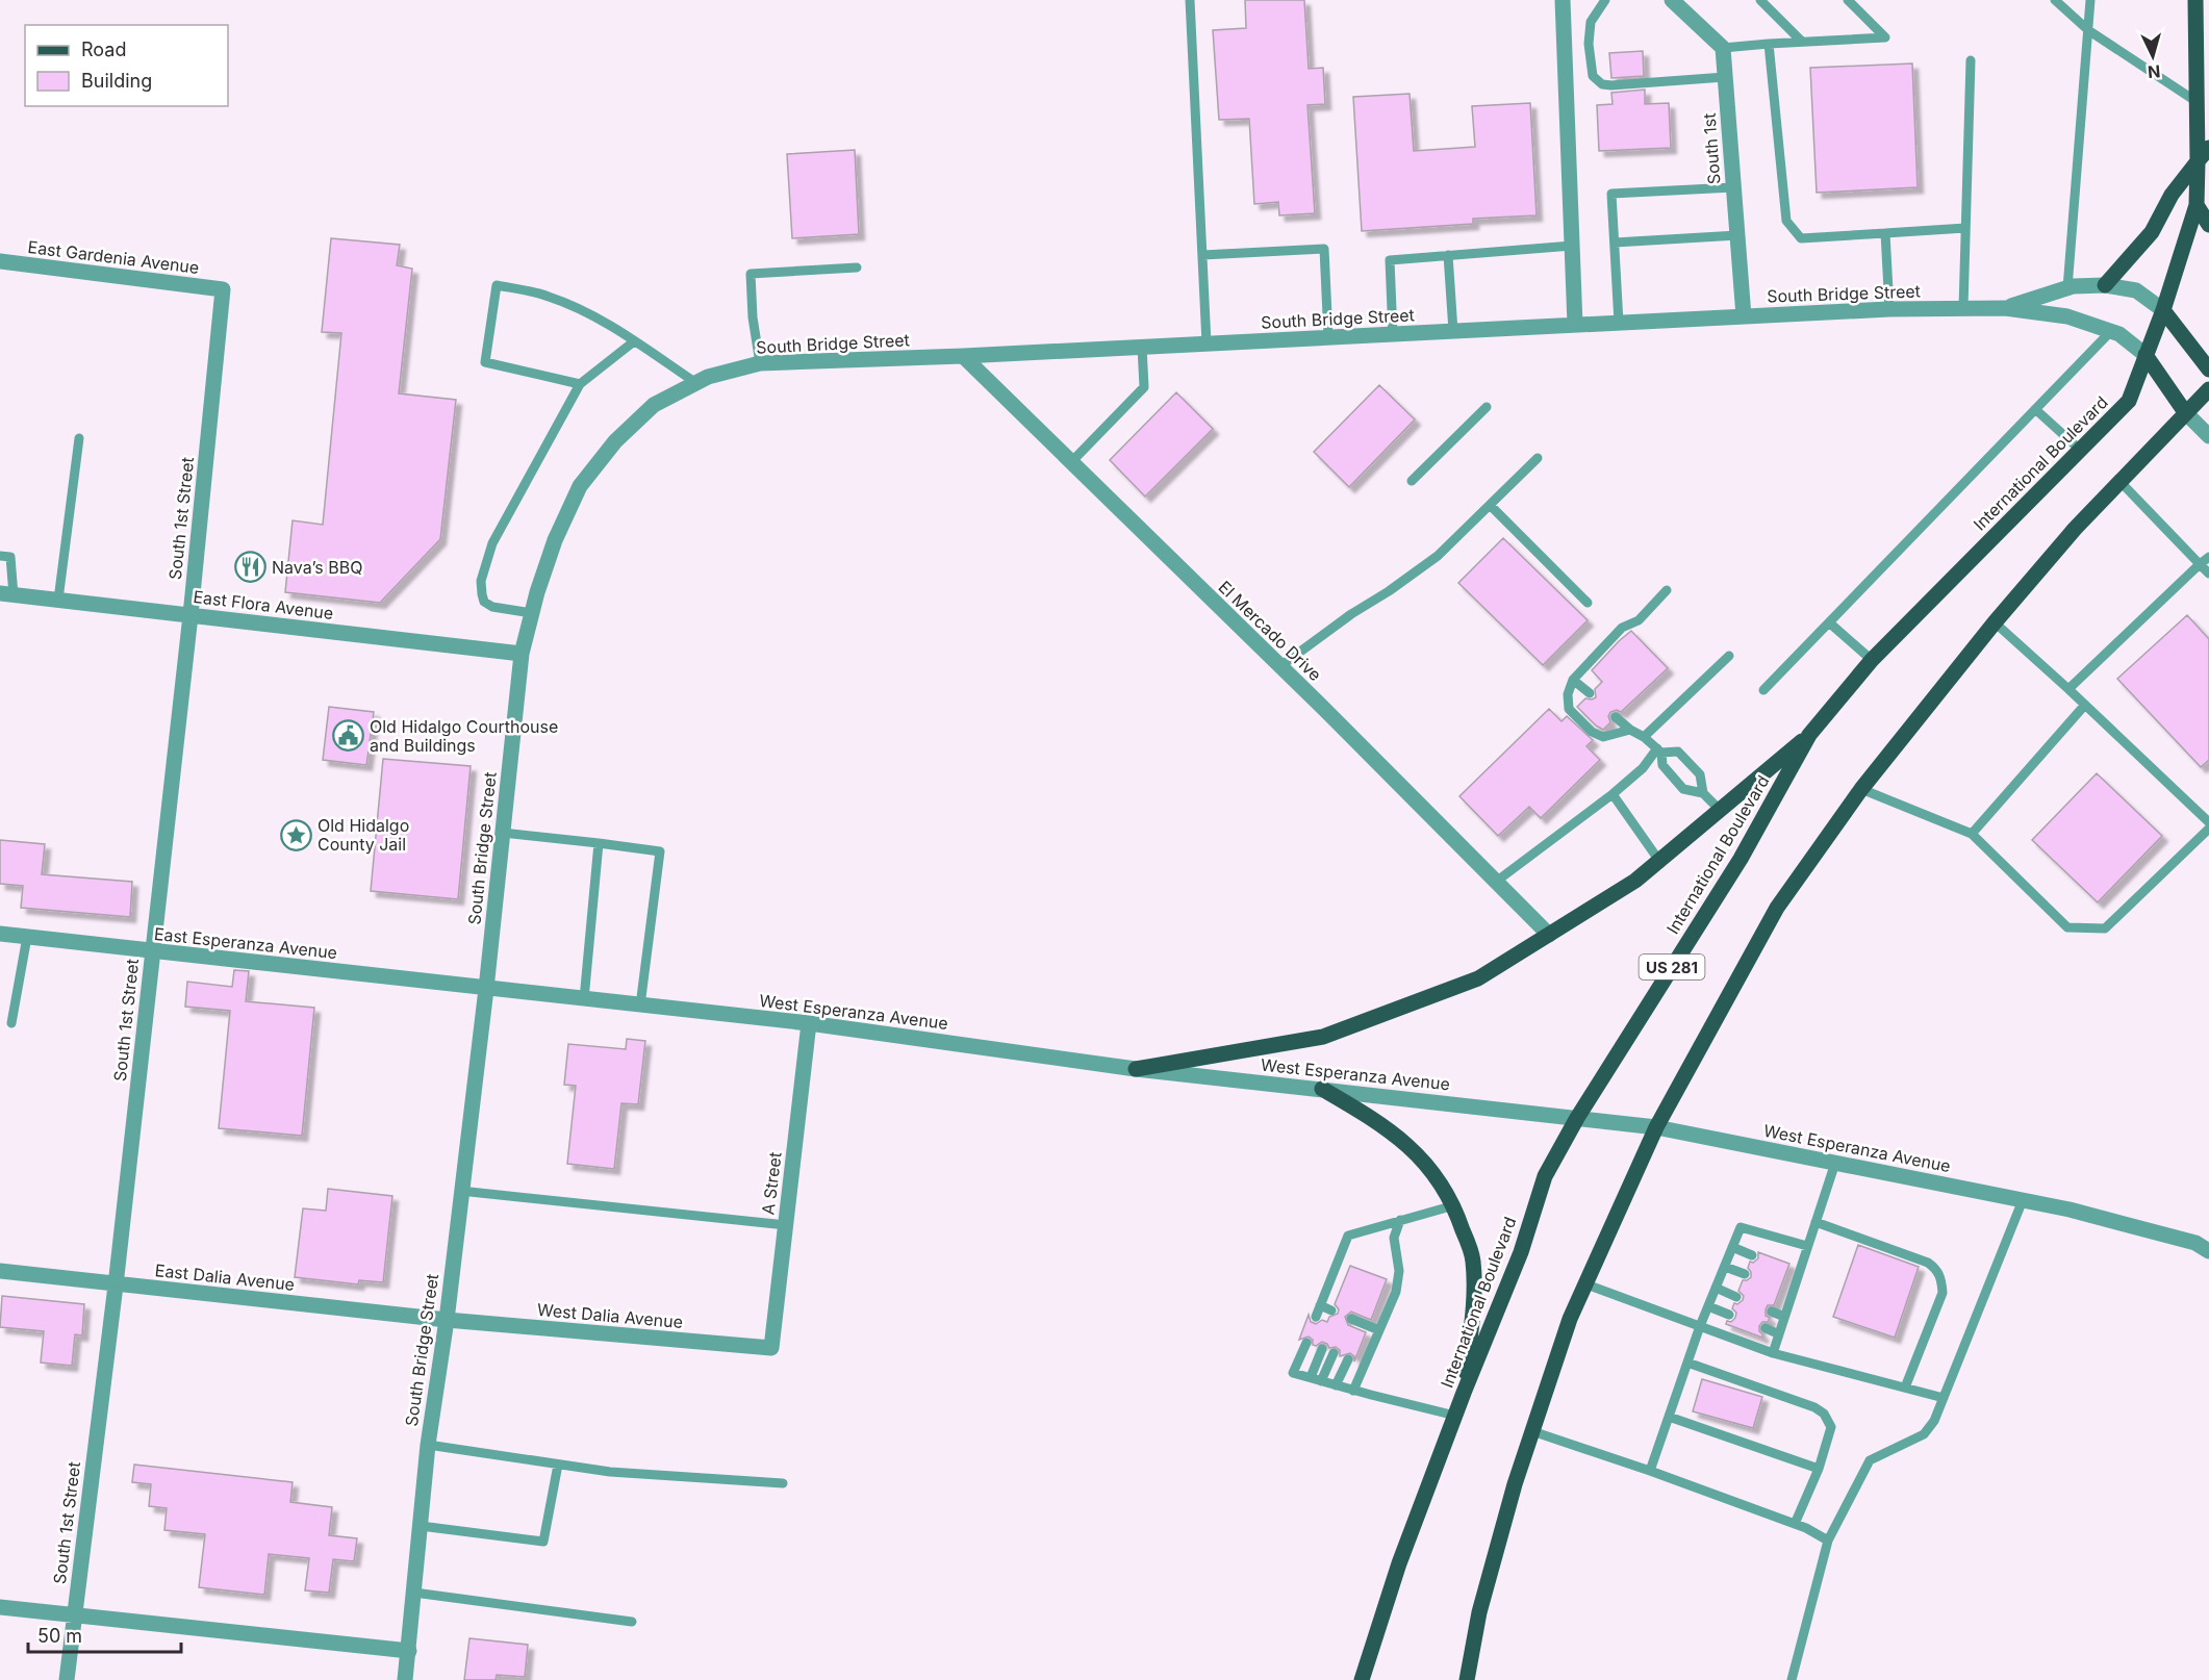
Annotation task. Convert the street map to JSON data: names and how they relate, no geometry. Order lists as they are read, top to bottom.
{
  "streets": {
    "main road": ["International Boulevard", "US 281"],
    "street": [
      "South 1st",
      "East Gardenia Avenue",
      "South Bridge Street",
      "South 1st Street",
      "East Flora Avenue",
      "El Mercado Drive",
      "East Esperanza Avenue",
      "West Esperanza Avenue",
      "A Street",
      "East Dalia Avenue",
      "West Dalia Avenue"
    ]
  },
  "crossings": [
    ["South 1st", "South Bridge Street"],
    ["East Gardenia Avenue", "South 1st Street"],
    ["South Bridge Street", "International Boulevard"],
    ["South Bridge Street", "East Flora Avenue"],
    ["South Bridge Street", "El Mercado Drive"],
    ["South Bridge Street", "East Esperanza Avenue"],
    ["South Bridge Street", "West Esperanza Avenue"],
    ["South Bridge Street", "East Dalia Avenue"],
    ["South Bridge Street", "West Dalia Avenue"],
    ["International Boulevard", "West Esperanza Avenue"],
    ["South 1st Street", "East Flora Avenue"],
    ["South 1st Street", "East Esperanza Avenue"],
    ["South 1st Street", "East Dalia Avenue"],
    ["East Esperanza Avenue", "West Esperanza Avenue"],
    ["West Esperanza Avenue", "A Street"],
    ["A Street", "West Dalia Avenue"],
    ["East Dalia Avenue", "West Dalia Avenue"]
  ],
  "places": {
    "restaurant": ["Nava’s BBQ"],
    "public building": ["Old Hidalgo Courthouse and Buildings"],
    "place": ["Old Hidalgo County Jail"]
  },
  "legend": ["Road", "Building"],
  "scale_bar": "50 m",
  "north": "bottom"
}
